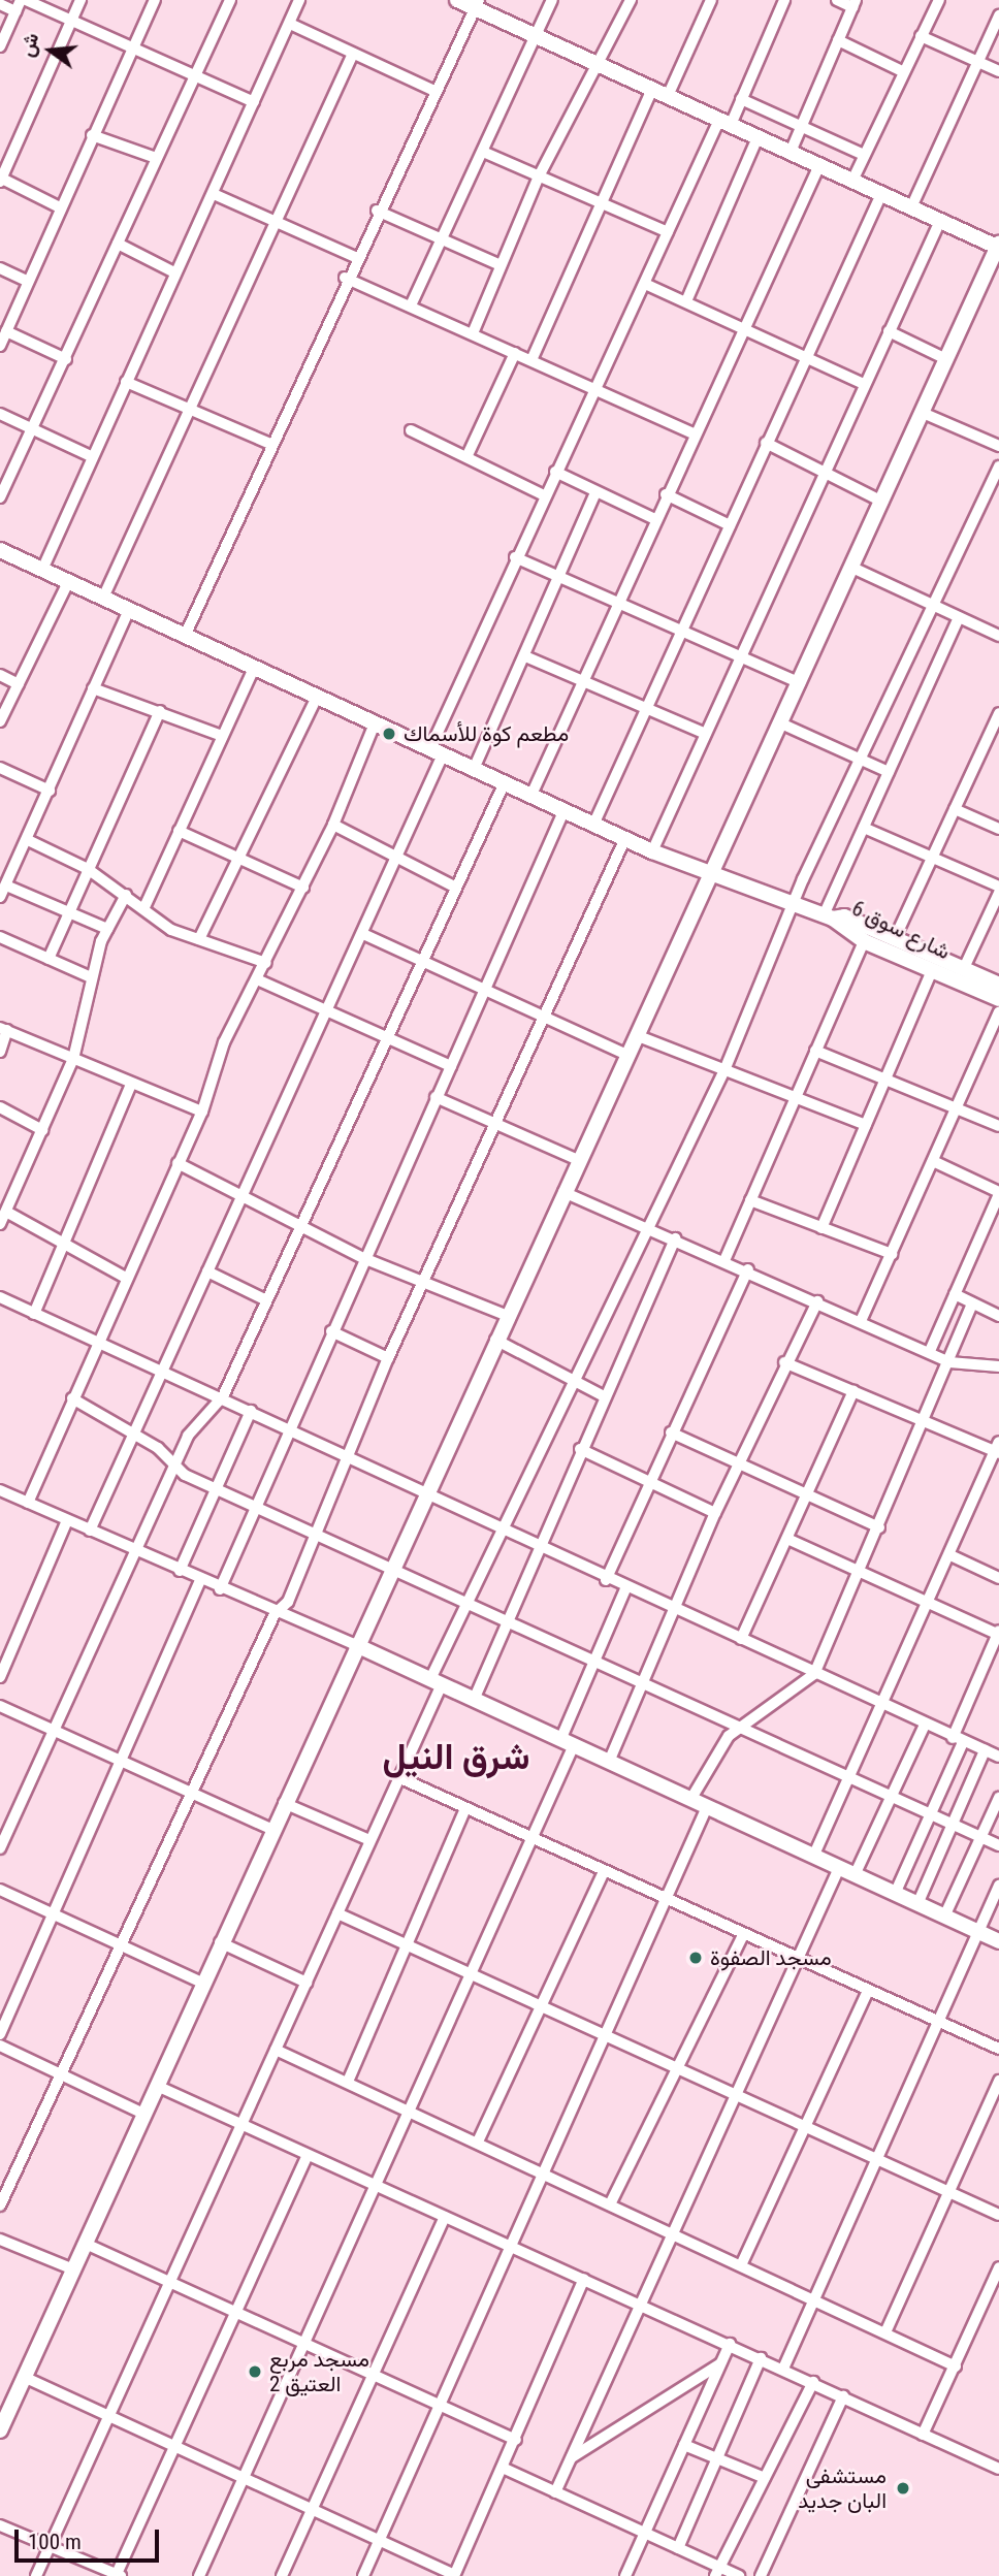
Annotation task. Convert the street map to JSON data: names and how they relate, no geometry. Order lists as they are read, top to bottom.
{
  "streets": {
    "street": ["شارع سوق 6"]
  },
  "districts": ["شرق النيل"],
  "places": [
    "مطعم كوة للأسماك",
    "مسجد الصفوة",
    "مسجد مربع 2 العتيق",
    "مستشفى البان جديد"
  ],
  "scale_bar": "100 m",
  "north": "left"
}
